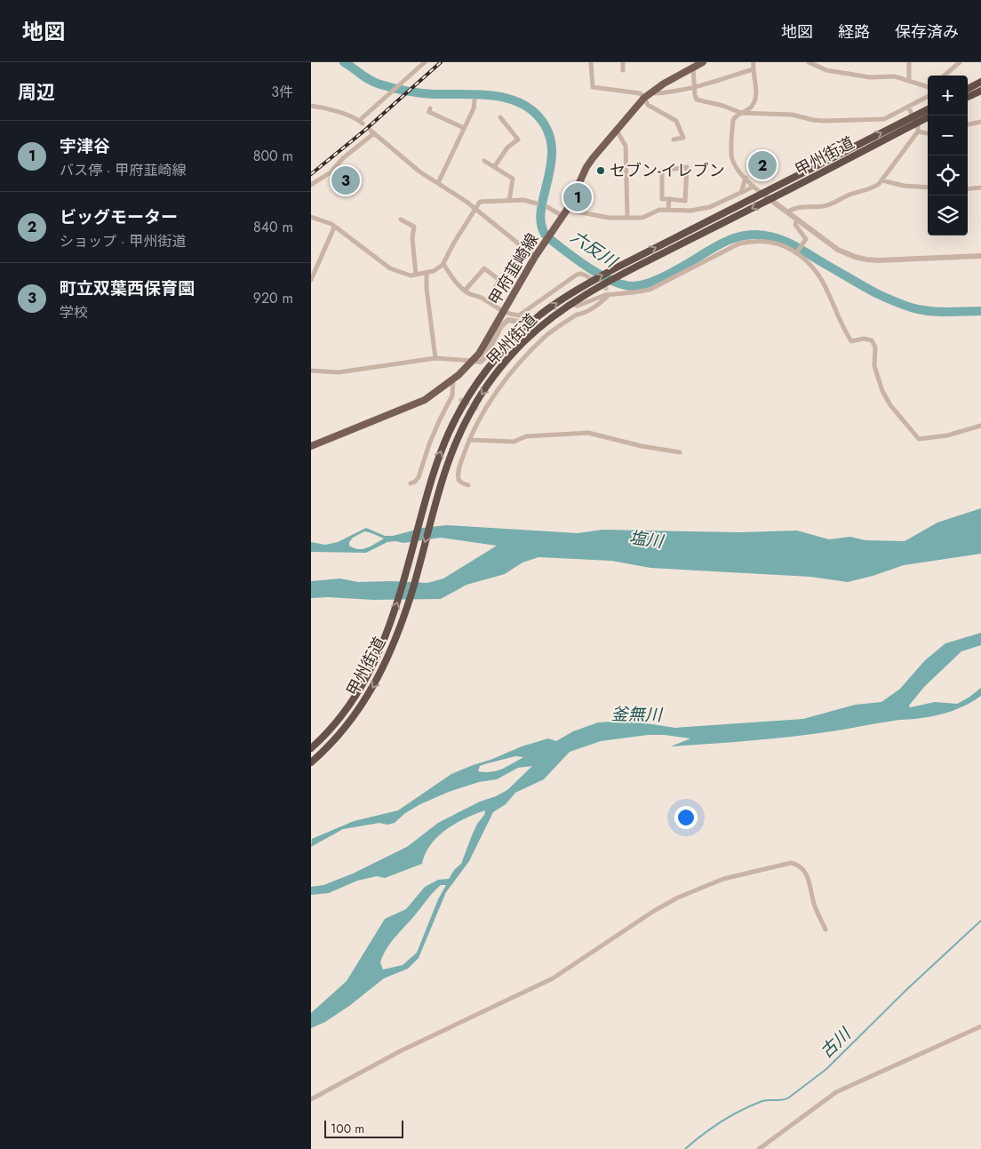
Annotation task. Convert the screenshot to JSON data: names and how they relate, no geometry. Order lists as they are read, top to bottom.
{
  "streets": {
    "highway": ["甲州街道"],
    "main road": ["甲府韮崎線"]
  },
  "water": [
    "六反川",
    "塩川",
    "釜無川",
    "古川"
  ],
  "places": ["セブン-イレブン"],
  "scale_bar": "100 m",
  "page": {
    "header": "地図",
    "nav": ["地図", "経路", "保存済み"],
    "heading": ["周辺", "3件"],
    "map_buttons": ["+", "−"],
    "list": [
      {
        "mark": "1",
        "name": "宇津谷",
        "note": "バス停 · 甲府韮崎線",
        "value": "800 m"
      },
      {
        "mark": "2",
        "name": "ビッグモーター",
        "note": "ショップ · 甲州街道",
        "value": "840 m"
      },
      {
        "mark": "3",
        "name": "町立双葉西保育園",
        "note": "学校",
        "value": "920 m"
      }
    ],
    "pins": ["2", "3", "1"],
    "scale": "100 m"
  }
}
